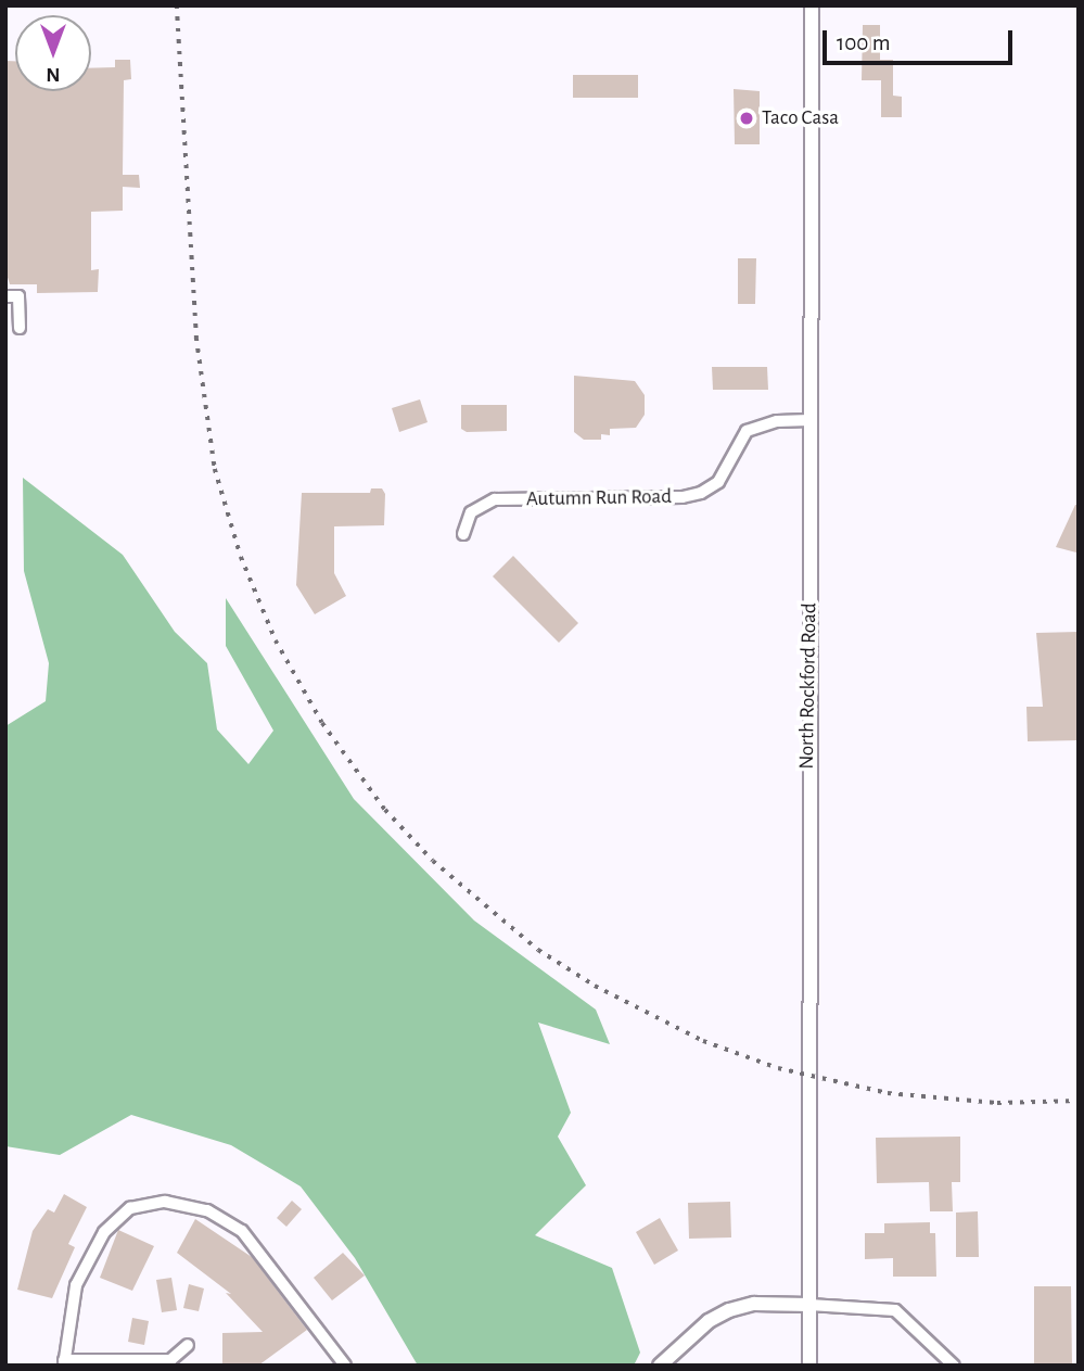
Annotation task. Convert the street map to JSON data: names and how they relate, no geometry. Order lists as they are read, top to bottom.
{
  "streets": {
    "street": ["Autumn Run Road", "North Rockford Road"]
  },
  "crossings": [
    ["Autumn Run Road", "North Rockford Road"]
  ],
  "places": ["Taco Casa"],
  "scale_bar": "100 m",
  "north": "bottom"
}
